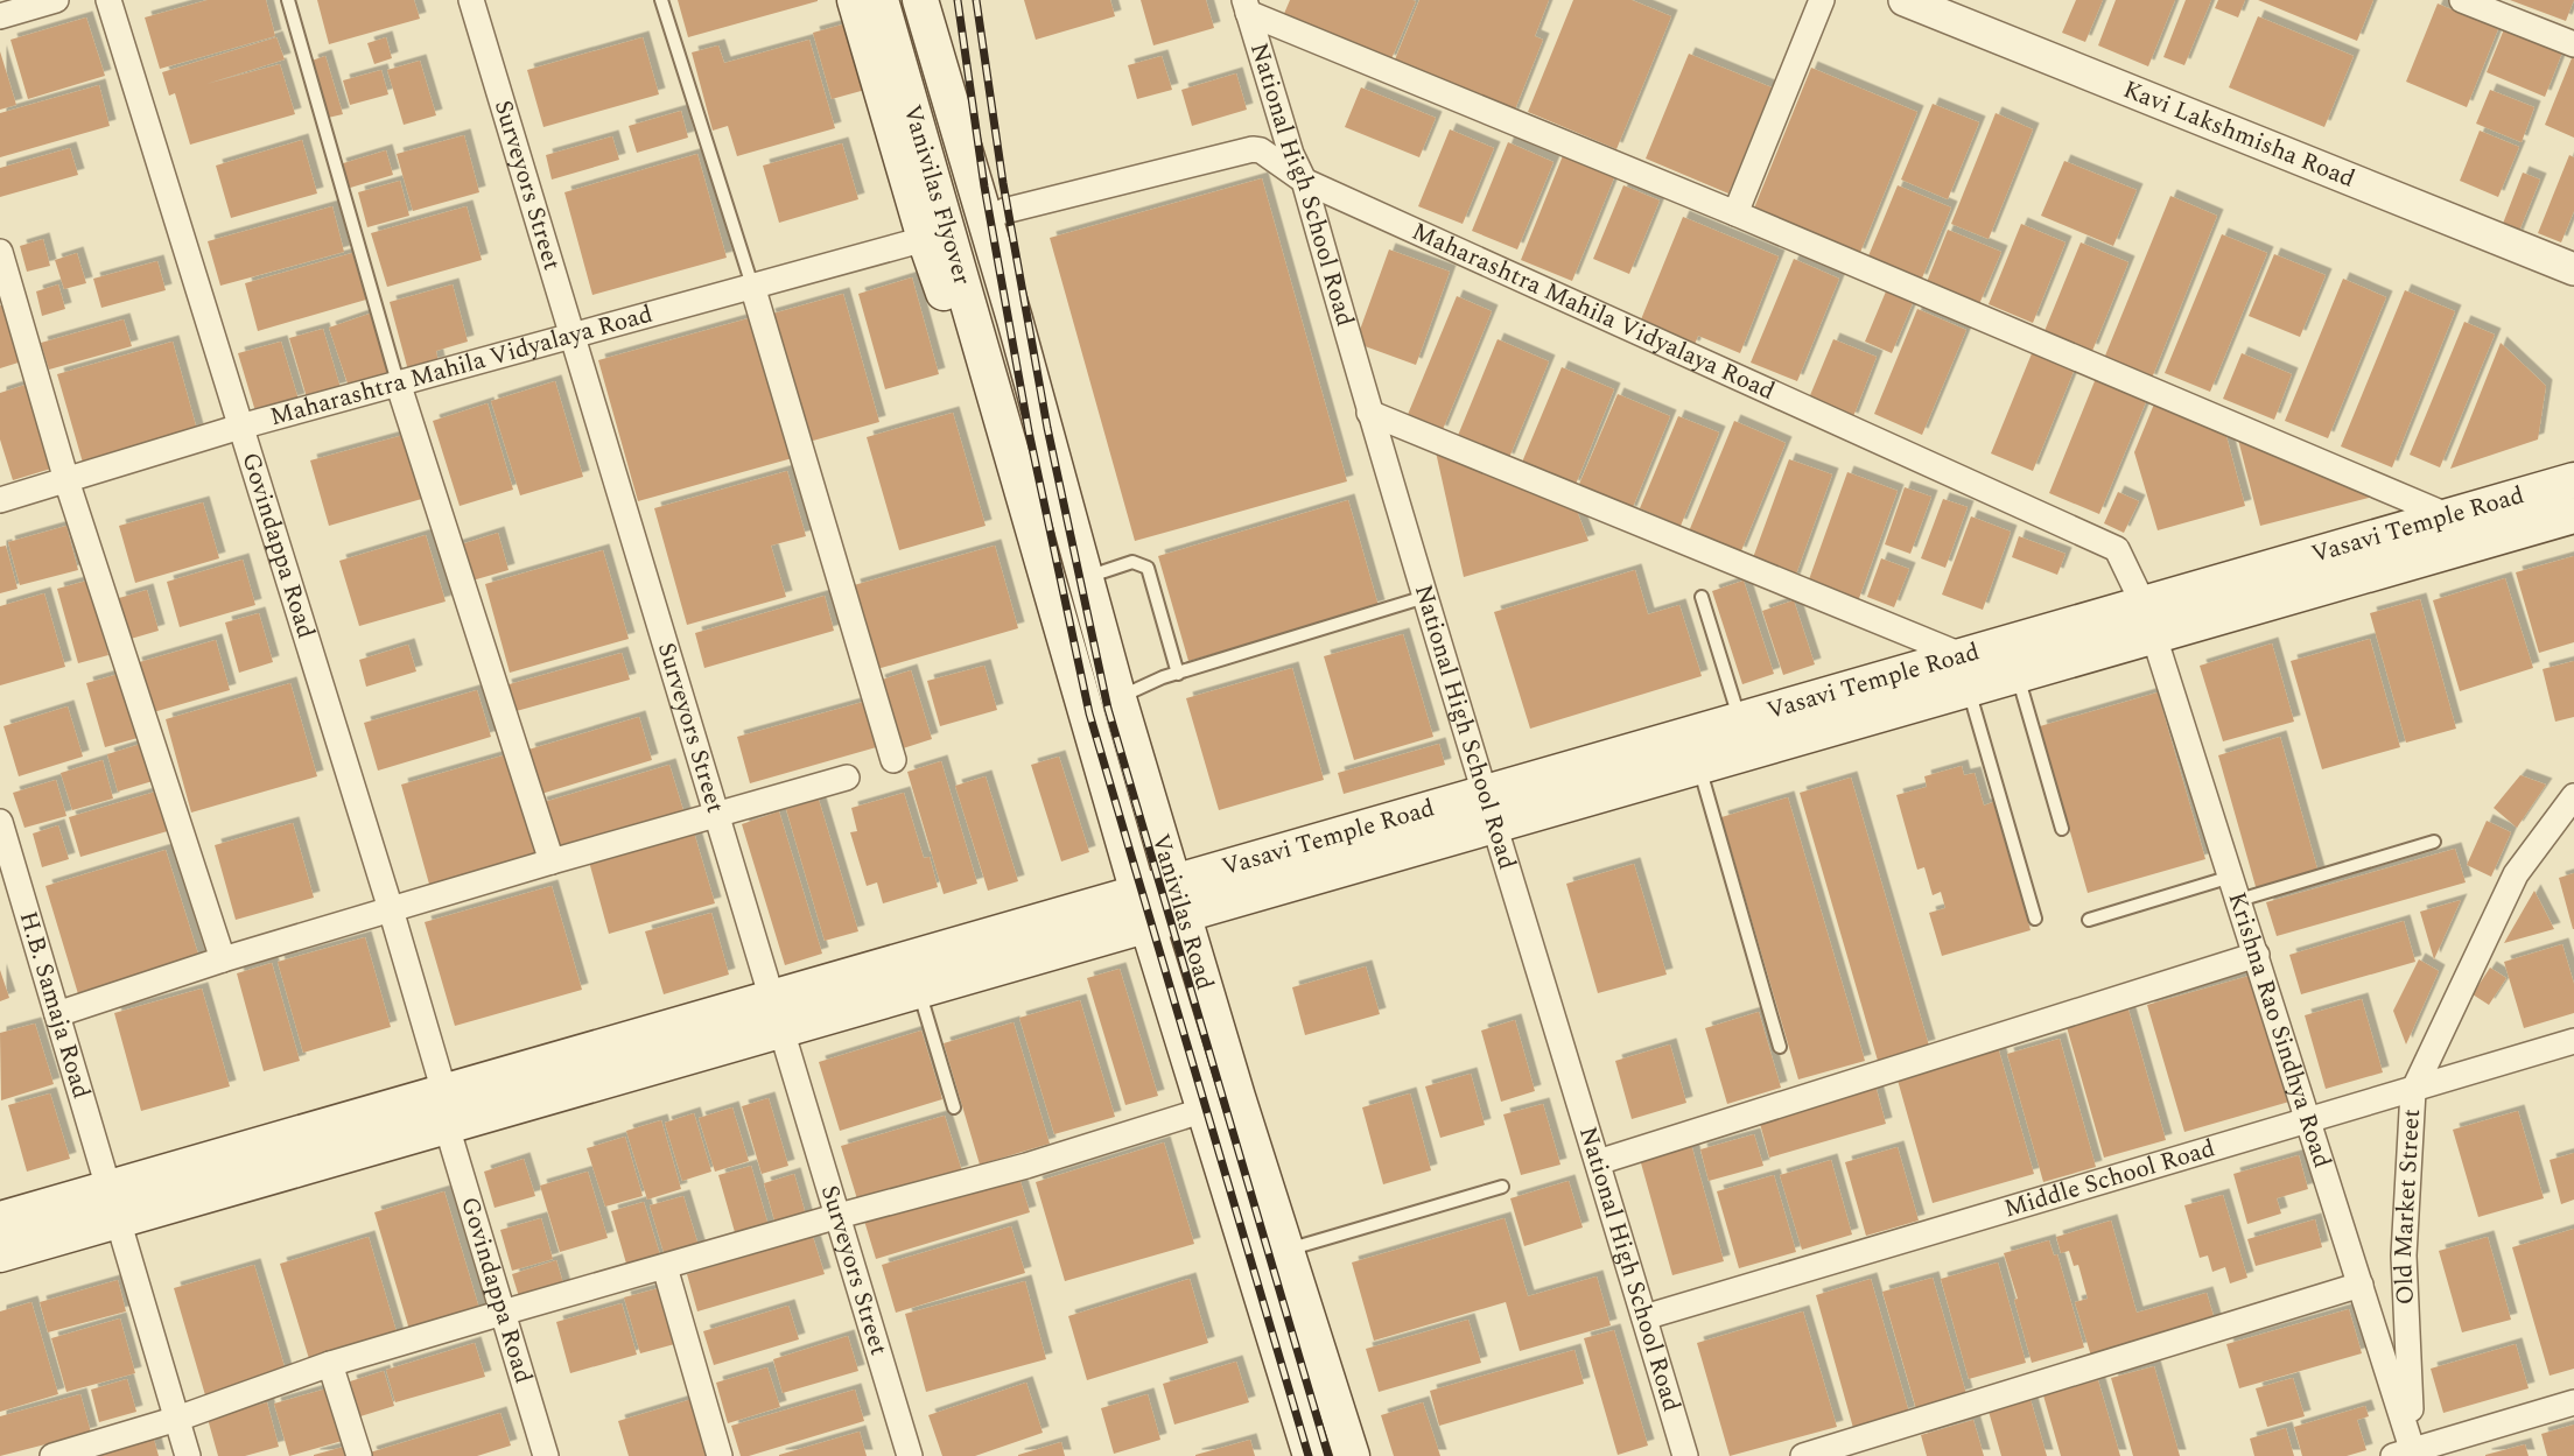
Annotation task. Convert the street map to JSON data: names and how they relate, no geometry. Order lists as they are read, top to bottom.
{
  "streets": {
    "main road": ["Vanivilas Flyover", "Vasavi Temple Road", "Vanivilas Road"],
    "street": [
      "Kavi Lakshmisha Road",
      "Surveyors Street",
      "National High School Road",
      "Maharashtra Mahila Vidyalaya Road",
      "Govindappa Road",
      "H.B. Samaja Road",
      "Krishna Rao Sindhya Road",
      "Middle School Road",
      "Old Market Street"
    ]
  },
  "crossings": [
    ["Surveyors Street", "Maharashtra Mahila Vidyalaya Road"],
    ["National High School Road", "Maharashtra Mahila Vidyalaya Road"],
    ["National High School Road", "Vasavi Temple Road"],
    ["National High School Road", "Middle School Road"],
    ["Vanivilas Flyover", "Vanivilas Road"],
    ["Maharashtra Mahila Vidyalaya Road", "Vasavi Temple Road"],
    ["Maharashtra Mahila Vidyalaya Road", "Govindappa Road"],
    ["Maharashtra Mahila Vidyalaya Road", "Krishna Rao Sindhya Road"],
    ["Vasavi Temple Road", "Vanivilas Road"],
    ["Vasavi Temple Road", "Krishna Rao Sindhya Road"],
    ["Krishna Rao Sindhya Road", "Middle School Road"],
    ["Krishna Rao Sindhya Road", "Old Market Street"],
    ["Middle School Road", "Old Market Street"]
  ]
}
